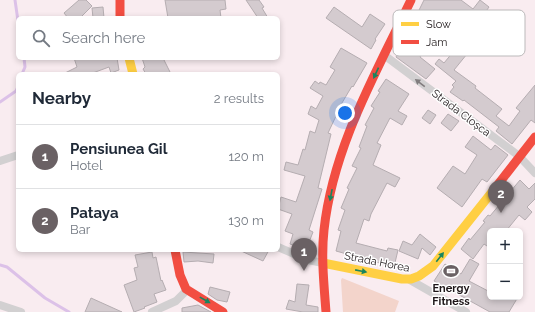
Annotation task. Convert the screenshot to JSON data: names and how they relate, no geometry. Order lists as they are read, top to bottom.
{
  "streets": {
    "main road": ["Strada Horea"],
    "street": ["Strada Cloșca"]
  },
  "one_way": ["Strada Cloșca", "Strada Horea"],
  "places": {
    "sports": ["Energy Fitness"]
  },
  "legend": ["Slow", "Jam"],
  "page": {
    "search": "Search here",
    "heading": ["Nearby", "2 results"],
    "list": [
      {
        "mark": "1",
        "name": "Pensiunea Gil",
        "note": "Hotel",
        "value": "120 m"
      },
      {
        "mark": "2",
        "name": "Pataya",
        "note": "Bar",
        "value": "130 m"
      }
    ],
    "pins": ["2", "1"],
    "map_buttons": ["+", "−"]
  }
}
